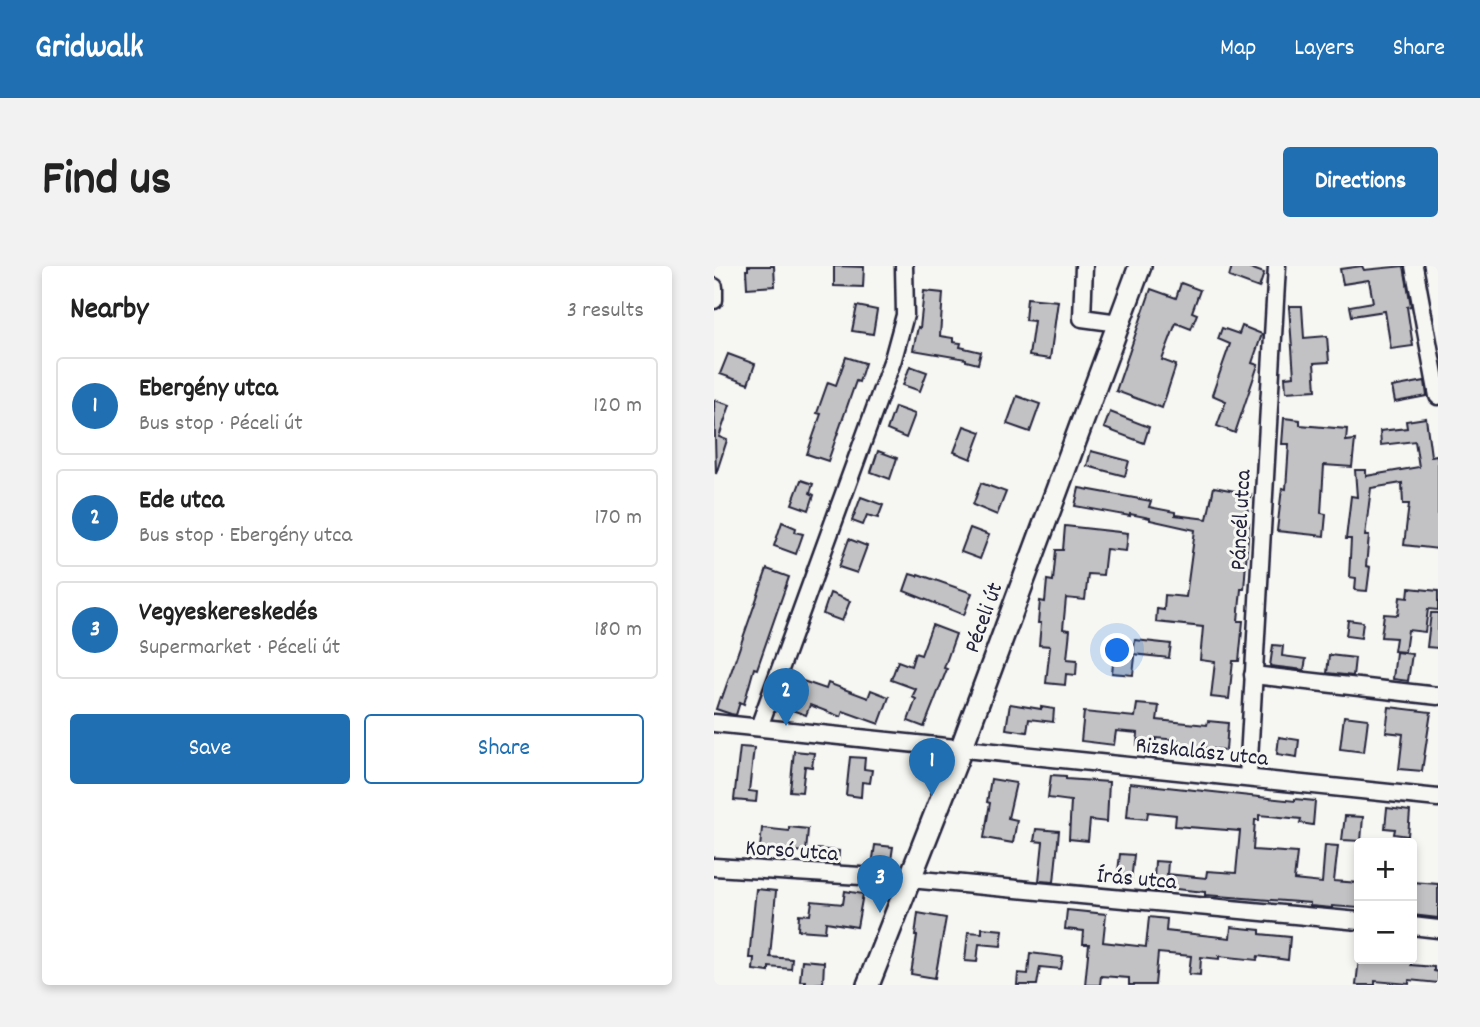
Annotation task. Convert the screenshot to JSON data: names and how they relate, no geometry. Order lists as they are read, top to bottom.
{
  "streets": {
    "main road": ["Péceli út"],
    "street": [
      "Páncél utca",
      "Rizskalász utca",
      "Korsó utca",
      "Írás utca"
    ]
  },
  "crossings": [
    ["Páncél utca", "Rizskalász utca"],
    ["Péceli út", "Rizskalász utca"],
    ["Péceli út", "Korsó utca"],
    ["Péceli út", "Írás utca"],
    ["Korsó utca", "Írás utca"]
  ],
  "page": {
    "header": "Gridwalk",
    "nav": ["Map", "Layers", "Share"],
    "title": "Find us",
    "buttons": [
      "Directions",
      ["Save", "Share"]
    ],
    "heading": ["Nearby", "3 results"],
    "list": [
      {
        "mark": "1",
        "name": "Ebergény utca",
        "note": "Bus stop · Péceli út",
        "value": "120 m"
      },
      {
        "mark": "2",
        "name": "Ede utca",
        "note": "Bus stop · Ebergény utca",
        "value": "170 m"
      },
      {
        "mark": "3",
        "name": "Vegyeskereskedés",
        "note": "Supermarket · Péceli út",
        "value": "180 m"
      }
    ],
    "pins": ["2", "1", "3"],
    "map_buttons": ["+", "−"]
  }
}
